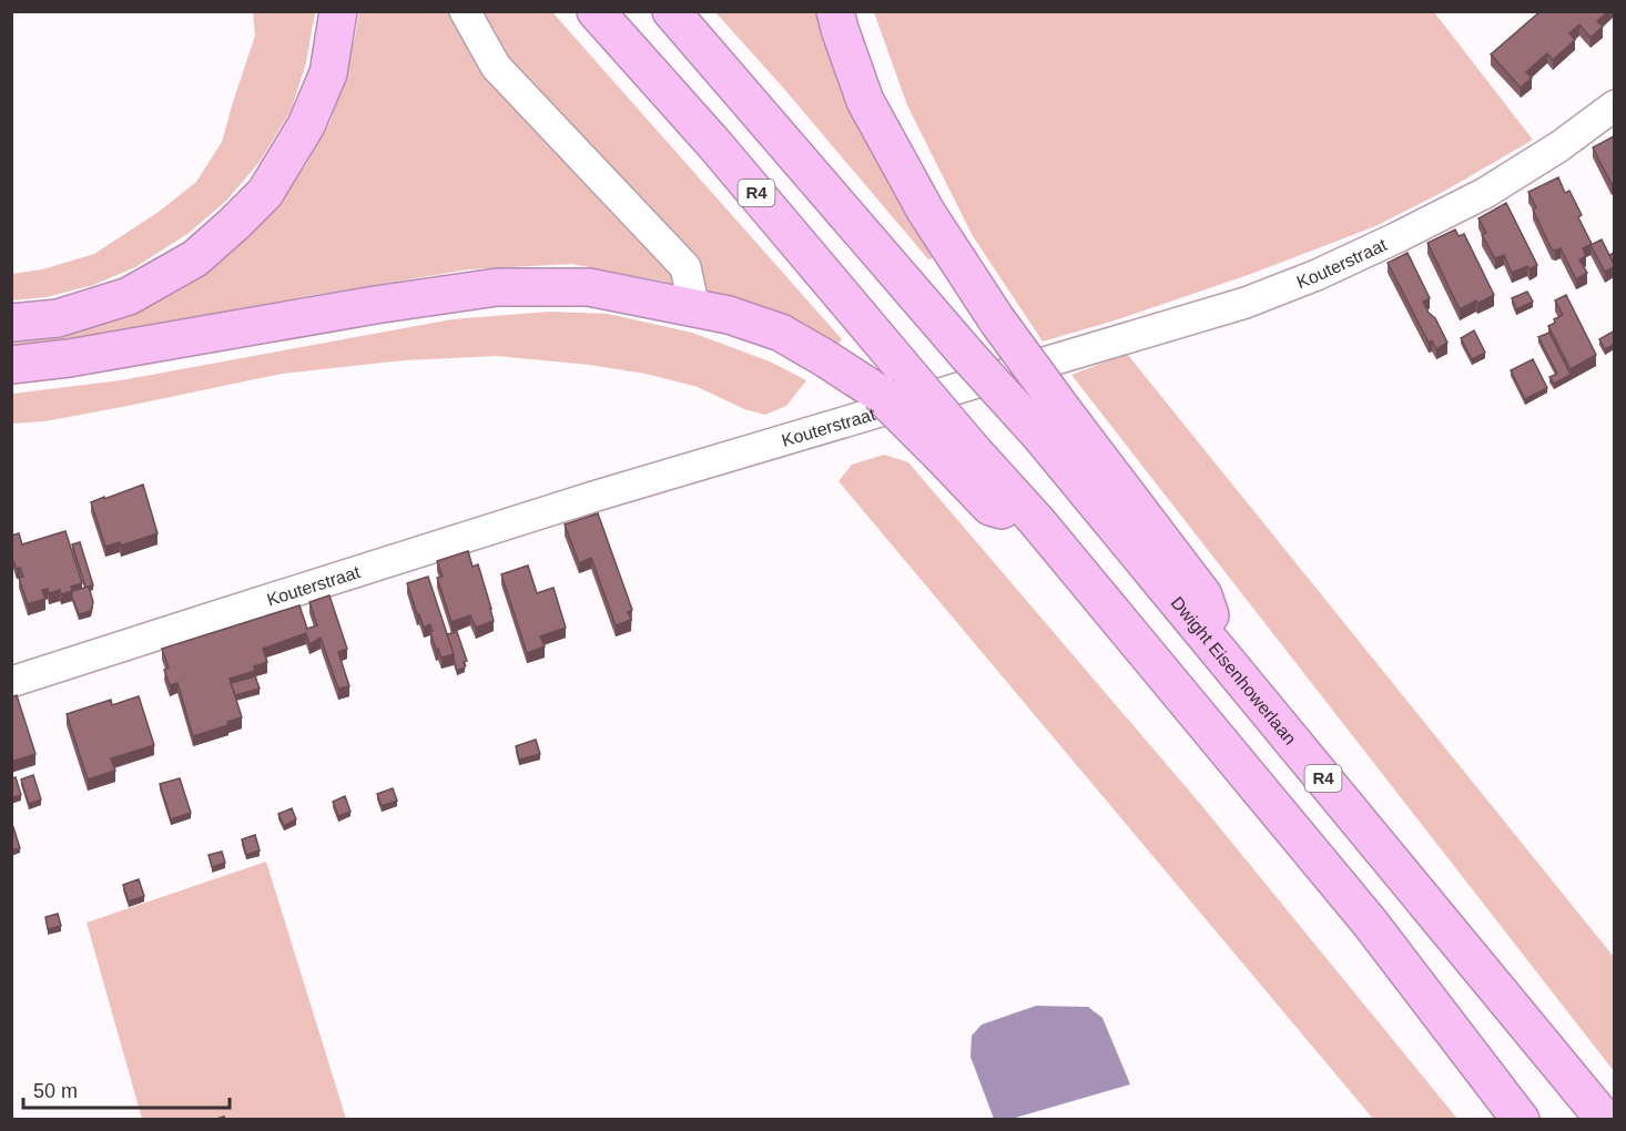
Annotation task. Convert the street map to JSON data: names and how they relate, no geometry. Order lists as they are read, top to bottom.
{
  "streets": {
    "highway": ["R4", "Dwight Eisenhowerlaan"],
    "street": ["Kouterstraat"]
  },
  "crossings": [
    ["R4", "Dwight Eisenhowerlaan"]
  ],
  "scale_bar": "50 m"
}
